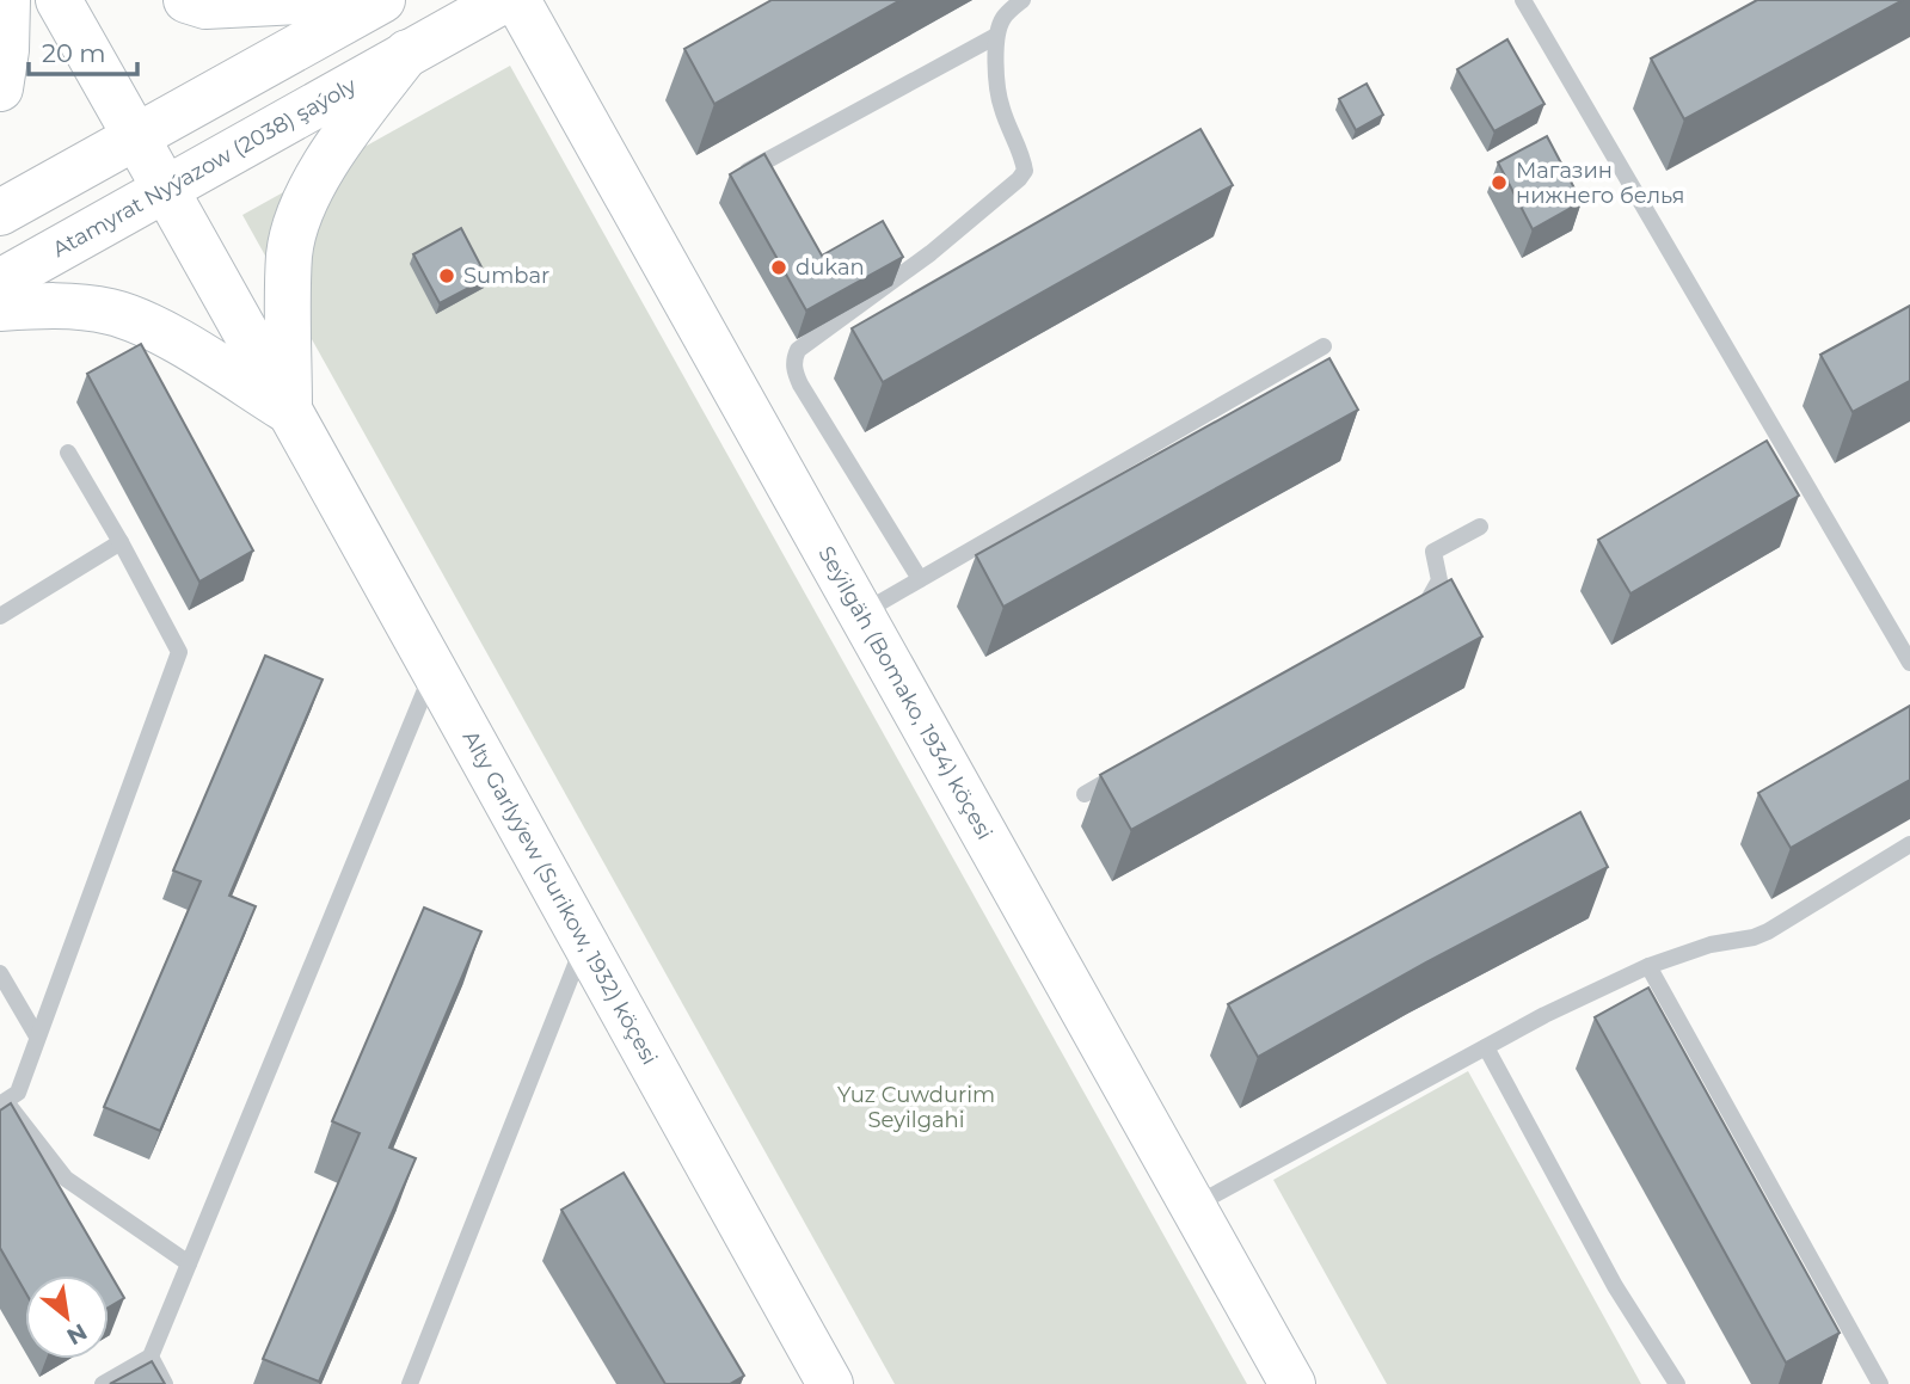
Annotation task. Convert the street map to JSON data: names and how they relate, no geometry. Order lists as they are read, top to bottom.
{
  "streets": {
    "street": ["Atamyrat Nyýazow (2038) şaýoly", "Seýilgäh (Bomako, 1934) köçesi", "Alty Garlyýew (Surikow, 1932) köçesi"]
  },
  "crossings": [
    ["Atamyrat Nyýazow (2038) şaýoly", "Alty Garlyýew (Surikow, 1932) köçesi"]
  ],
  "parks": ["Yuz Cuwdurim Seyilgahi"],
  "places": ["Магазин нижнего белья", "dukan", "Sumbar"],
  "scale_bar": "20 m",
  "north": "bottom right"
}
